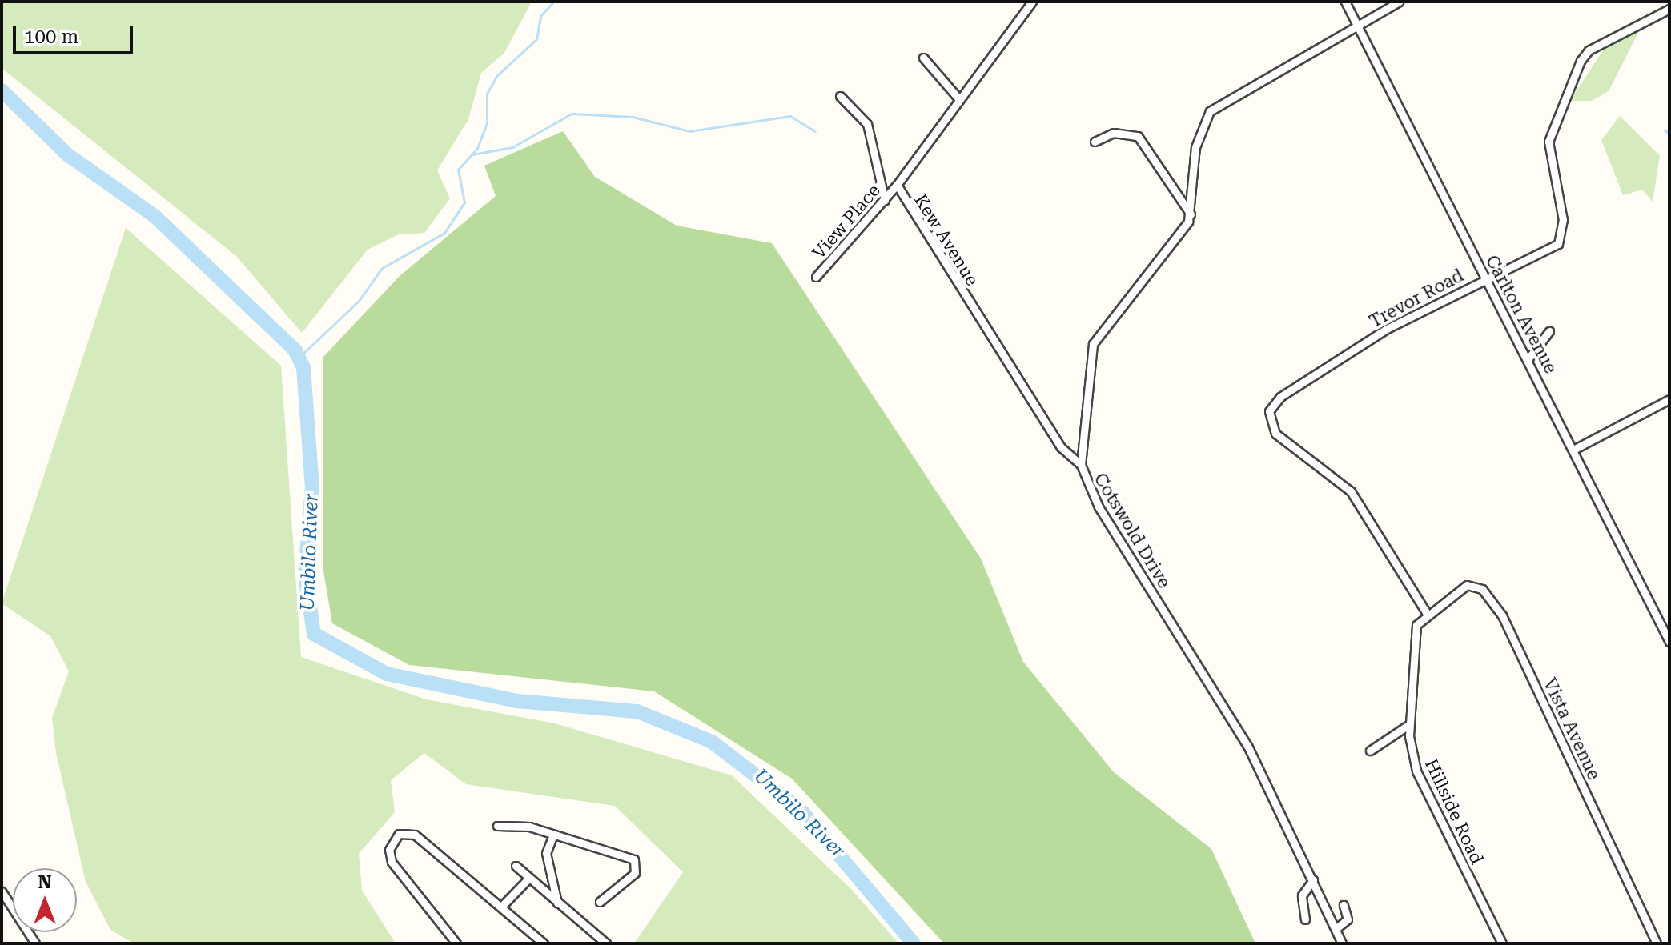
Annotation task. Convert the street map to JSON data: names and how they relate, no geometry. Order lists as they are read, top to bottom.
{
  "streets": {
    "street": [
      "View Place",
      "Kew Avenue",
      "Trevor Road",
      "Carlton Avenue",
      "Cotswold Drive",
      "Vista Avenue",
      "Hillside Road"
    ]
  },
  "crossings": [
    ["View Place", "Kew Avenue"],
    ["Kew Avenue", "Cotswold Drive"],
    ["Trevor Road", "Carlton Avenue"],
    ["Trevor Road", "Vista Avenue"],
    ["Trevor Road", "Hillside Road"],
    ["Vista Avenue", "Hillside Road"]
  ],
  "water": ["Umbilo River"],
  "scale_bar": "100 m",
  "north": "top"
}
